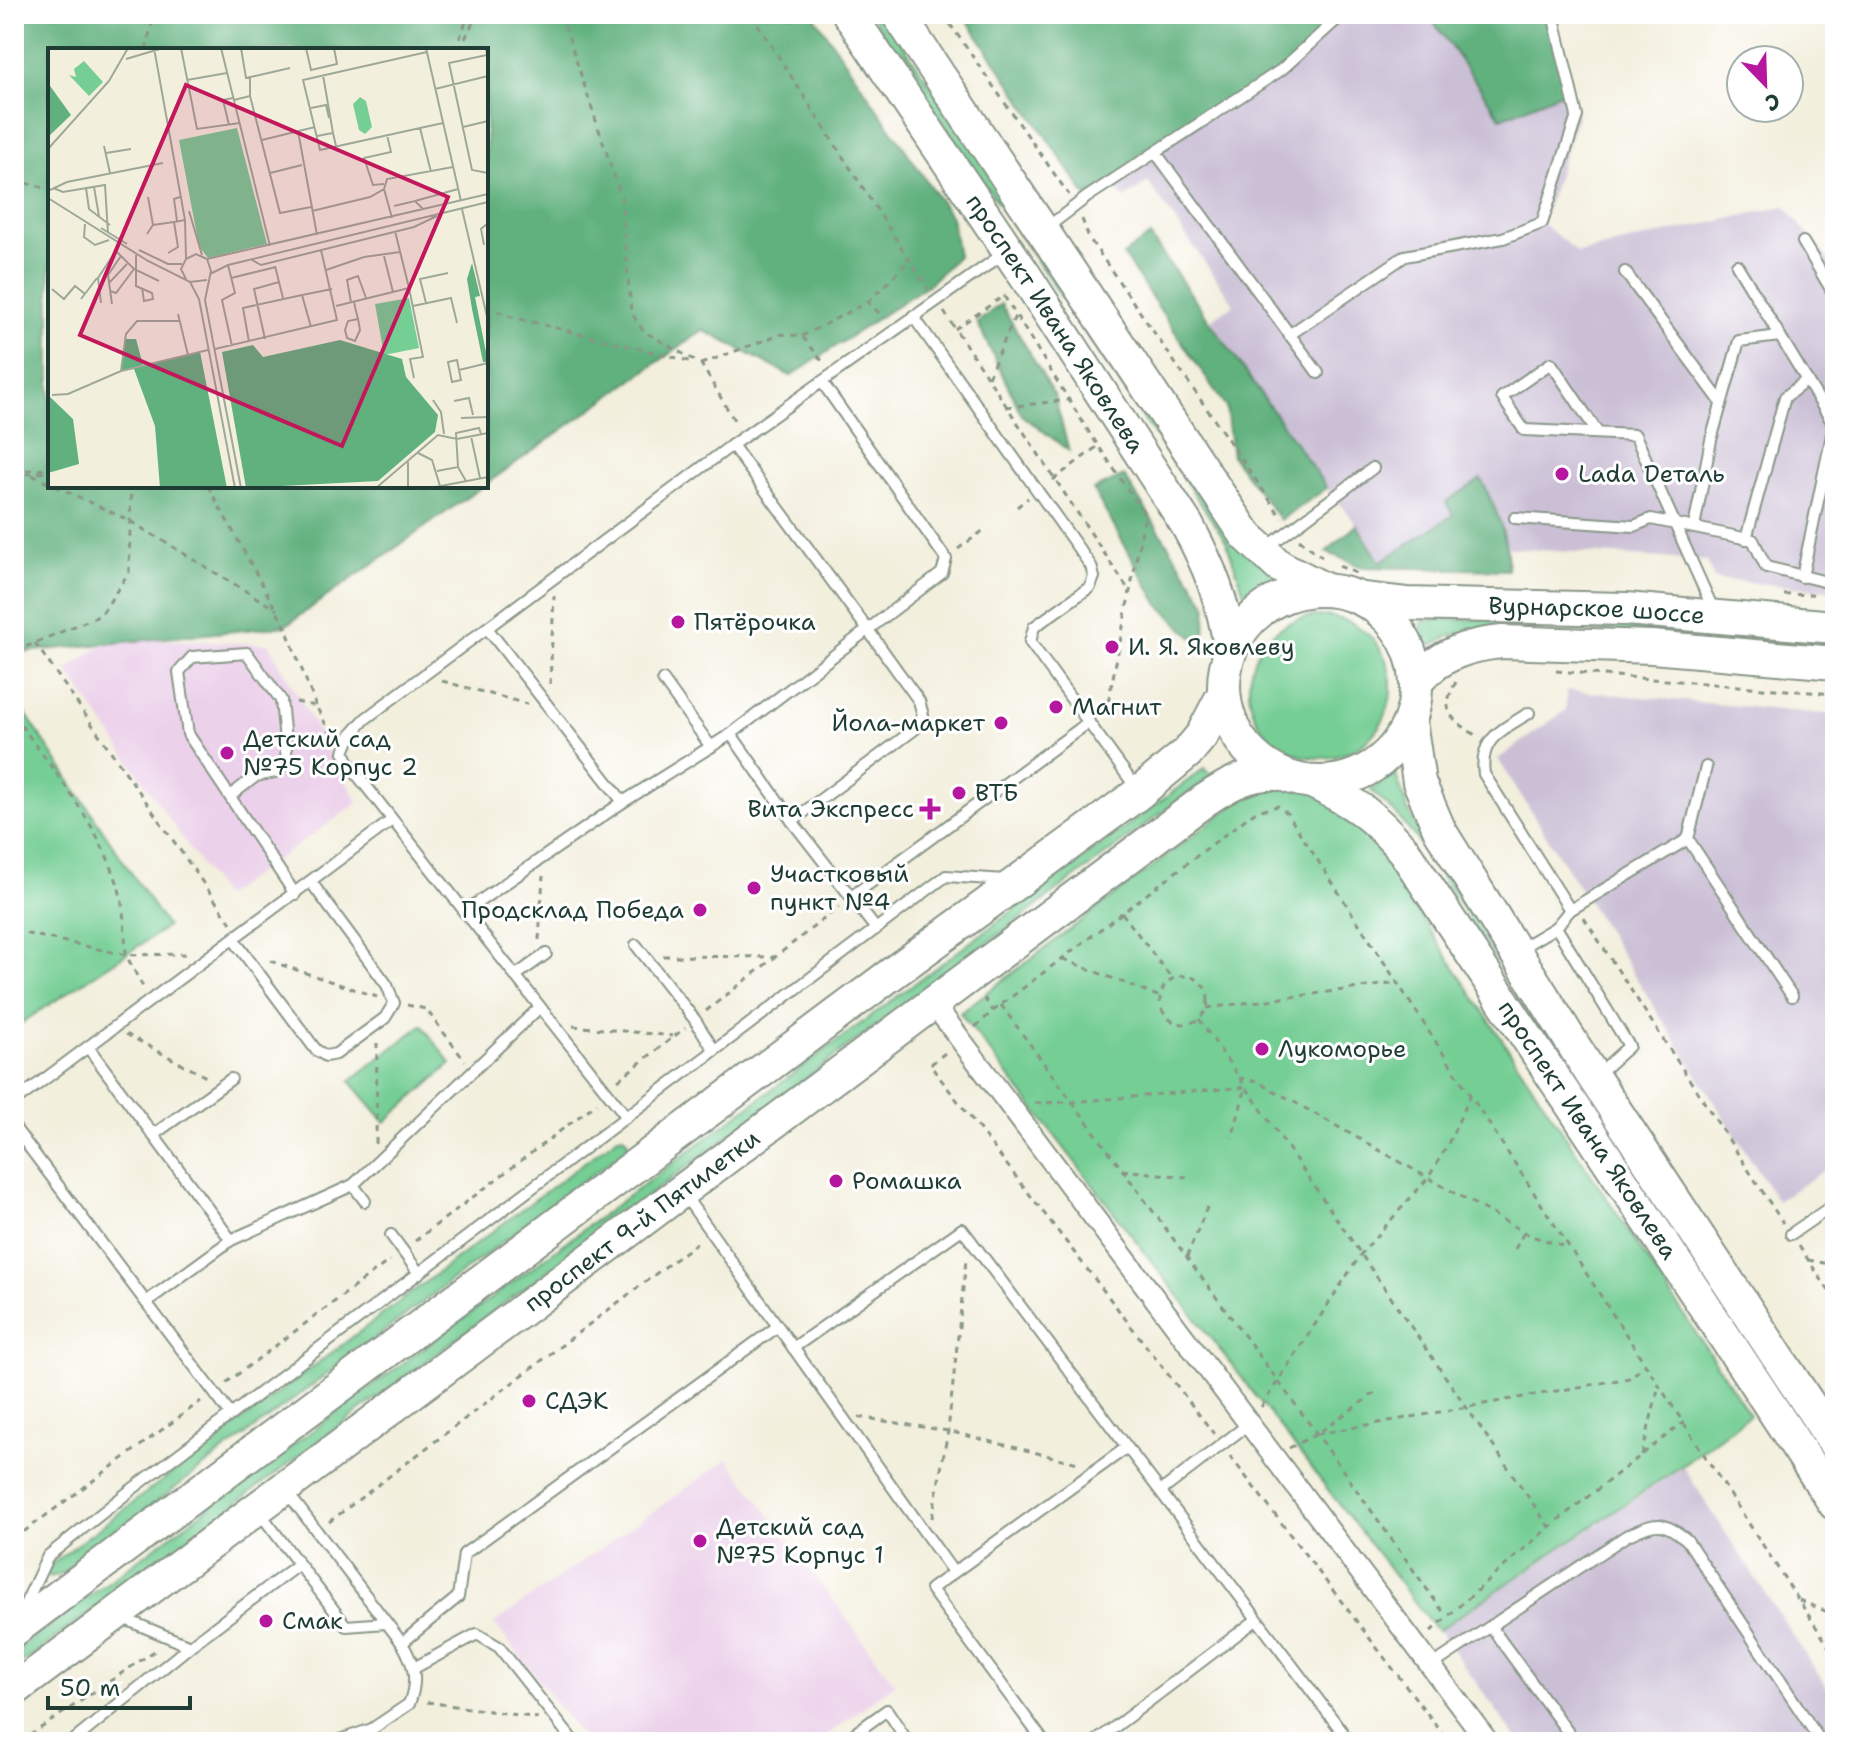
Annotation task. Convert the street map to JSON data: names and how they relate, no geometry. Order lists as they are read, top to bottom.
{
  "streets": {
    "main road": ["проспект Ивана Яковлева", "Вурнарское шоссе", "проспект 9-й Пятилетки"]
  },
  "crossings": [
    ["проспект Ивана Яковлева", "Вурнарское шоссе"],
    ["проспект Ивана Яковлева", "проспект 9-й Пятилетки"],
    ["Вурнарское шоссе", "проспект 9-й Пятилетки"]
  ],
  "places": {
    "other": [
      "Lada Dеталь",
      "Пятёрочка",
      "И. Я. Яковлеву",
      "Магнит",
      "Йола-маркет",
      "Детский сад №75 Корпус 2",
      "ВТБ",
      "Участковый пункт №4",
      "Продсклад Победа",
      "Лукоморье",
      "Ромашка",
      "СДЭК",
      "Детский сад №75 Корпус 1",
      "Смак"
    ],
    "health": ["Вита Экспресс"]
  },
  "scale_bar": "50 m",
  "north": "bottom right"
}
